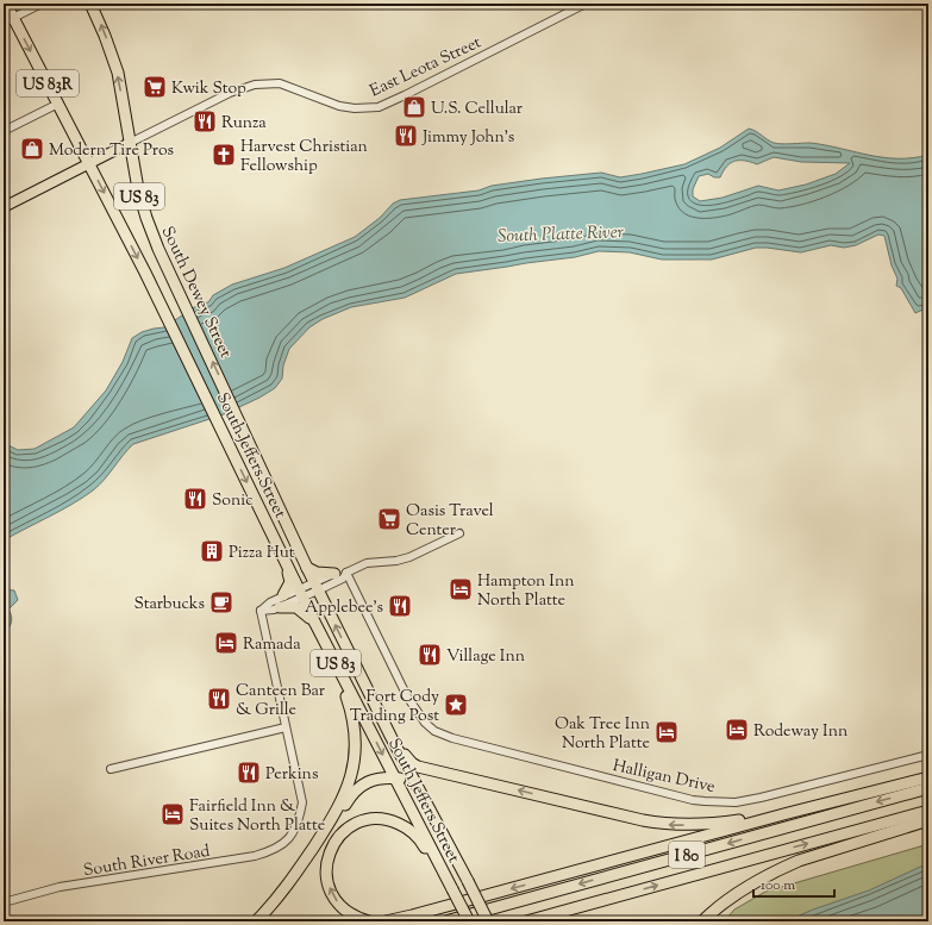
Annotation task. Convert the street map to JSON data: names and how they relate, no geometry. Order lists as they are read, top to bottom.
{
  "streets": {
    "highway": [
      "US 83R",
      "US 83",
      "South Dewey Street",
      "South Jeffers Street",
      "I 80"
    ],
    "main road": ["East Leota Street"],
    "street": ["Halligan Drive", "South River Road"]
  },
  "crossings": [
    ["East Leota Street", "South Dewey Street"],
    ["East Leota Street", "South Jeffers Street"],
    ["South Dewey Street", "South Jeffers Street"]
  ],
  "one_way": ["South Dewey Street"],
  "water": ["South Platte River"],
  "places": {
    "supermarket": ["Kwik Stop", "Oasis Travel Center"],
    "shop": ["U.S. Cellular", "Modern Tire Pros"],
    "restaurant": [
      "Runza",
      "Jimmy John's",
      "Sonic",
      "Applebee's",
      "Village Inn",
      "Canteen Bar & Grille",
      "Perkins"
    ],
    "church": ["Harvest Christian Fellowship"],
    "building": ["Pizza Hut"],
    "hotel": [
      "Hampton Inn North Platte",
      "Ramada",
      "Rodeway Inn",
      "Oak Tree Inn North Platte",
      "Fairfield Inn & Suites North Platte"
    ],
    "cafe": ["Starbucks"],
    "place": ["Fort Cody Trading Post"]
  },
  "scale_bar": "100 m"
}
